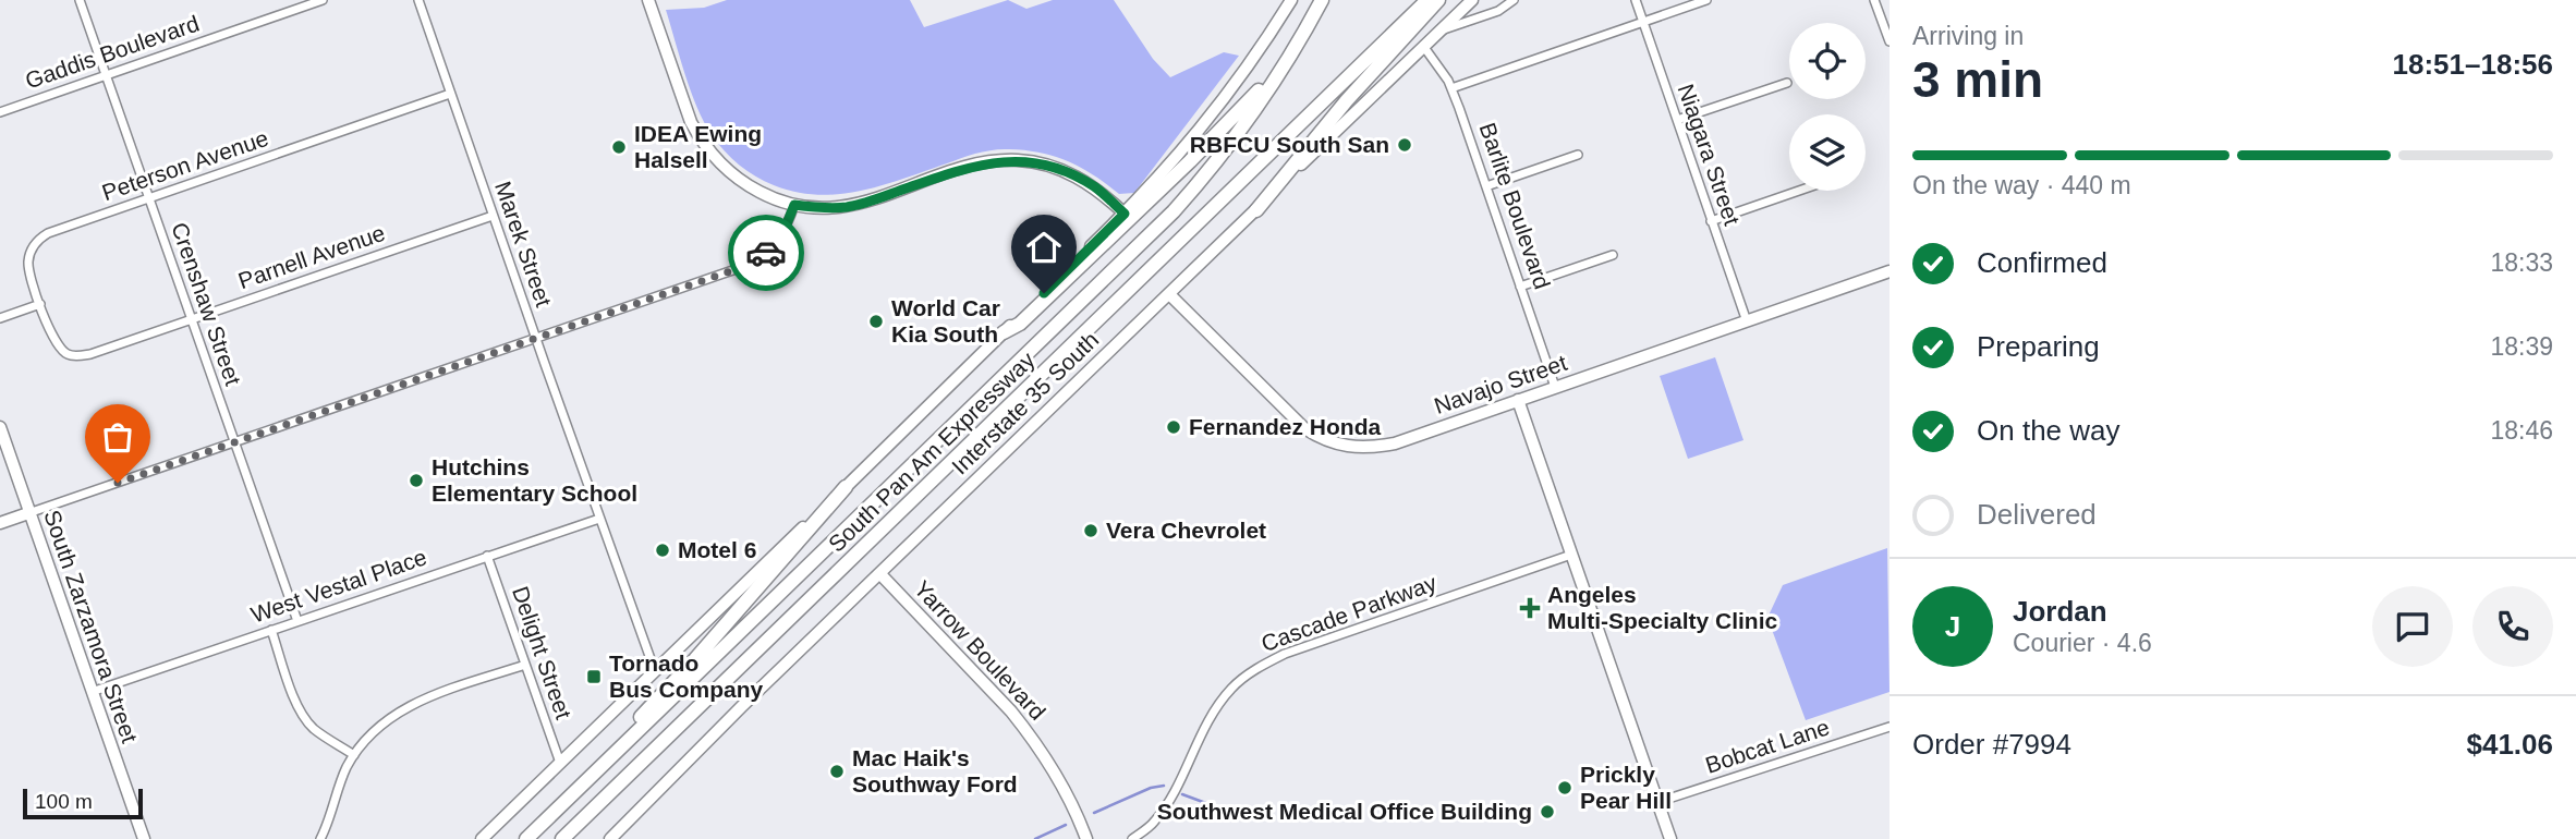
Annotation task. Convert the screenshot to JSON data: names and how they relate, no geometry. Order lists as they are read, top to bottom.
{
  "streets": {
    "highway": ["South Pan Am Expressway"],
    "main road": [
      "Navajo Street",
      "Interstate 35 South",
      "South Zarzamora Street",
      "Yarrow Boulevard"
    ],
    "street": [
      "Gaddis Boulevard",
      "Niagara Street",
      "Peterson Avenue",
      "Barlite Boulevard",
      "Marek Street",
      "Parnell Avenue",
      "Crenshaw Street",
      "West Vestal Place",
      "Cascade Parkway",
      "Delight Street",
      "Bobcat Lane"
    ]
  },
  "crossings": [
    ["Gaddis Boulevard", "Crenshaw Street"],
    ["Niagara Street", "Navajo Street"],
    ["Peterson Avenue", "Marek Street"],
    ["Peterson Avenue", "Parnell Avenue"],
    ["Peterson Avenue", "Crenshaw Street"],
    ["Barlite Boulevard", "Navajo Street"],
    ["Barlite Boulevard", "Interstate 35 South"],
    ["Marek Street", "Parnell Avenue"],
    ["Marek Street", "West Vestal Place"],
    ["Parnell Avenue", "Crenshaw Street"],
    ["Crenshaw Street", "West Vestal Place"],
    ["Navajo Street", "Interstate 35 South"],
    ["Interstate 35 South", "Yarrow Boulevard"],
    ["West Vestal Place", "South Zarzamora Street"],
    ["West Vestal Place", "Delight Street"]
  ],
  "places": {
    "other": [
      "RBFCU South San",
      "IDEA Ewing Halsell",
      "World Car Kia South",
      "Fernandez Honda",
      "Hutchins Elementary School",
      "Vera Chevrolet",
      "Motel 6",
      "Mac Haik's Southway Ford",
      "Prickly Pear Hill",
      "Southwest Medical Office Building"
    ],
    "health": ["Angeles Multi-Specialty Clinic"],
    "transit": ["Tornado Bus Company"]
  },
  "scale_bar": "100 m",
  "page": {
    "heading": ["3 min", "Arriving in", "18:51–18:56"],
    "panel": [
      "Jordan",
      "Courier · 4.6",
      "Order #7994",
      "$41.06"
    ],
    "bar": "On the way · 440 m",
    "list": [
      ["Confirmed", "18:33"],
      ["Preparing", "18:39"],
      ["On the way", "18:46"],
      "Delivered"
    ],
    "round": "J",
    "scale": "100 m"
  }
}
